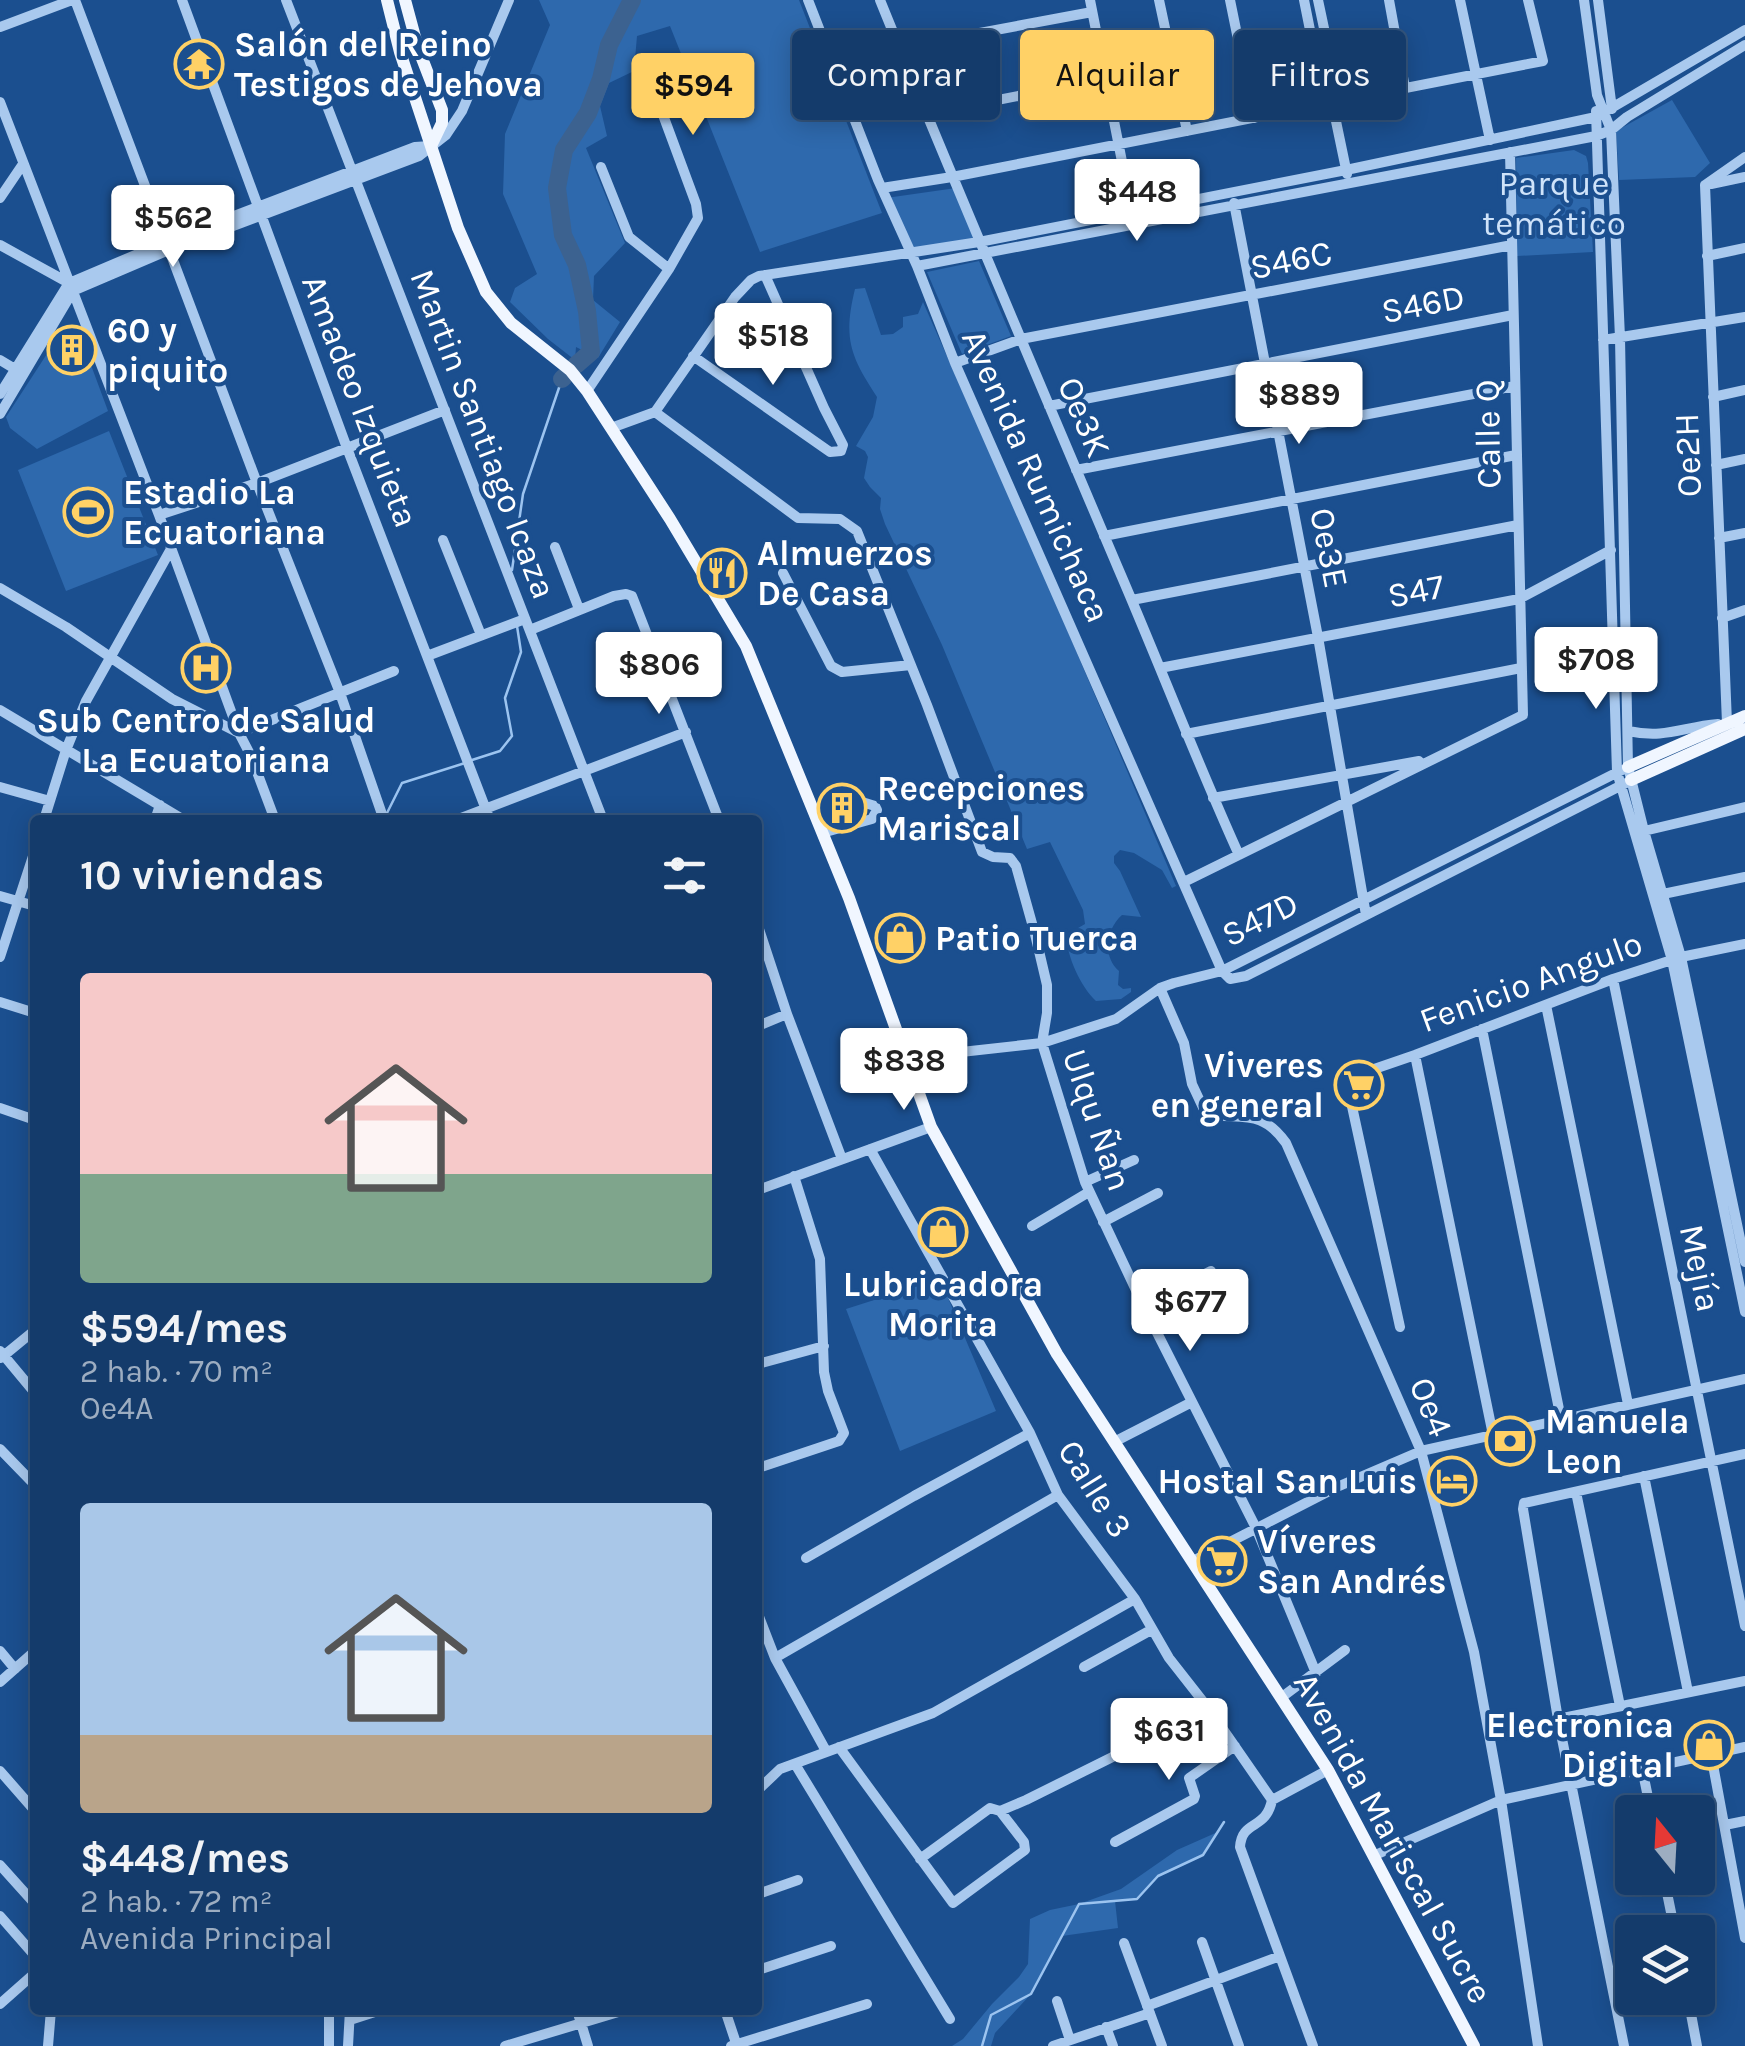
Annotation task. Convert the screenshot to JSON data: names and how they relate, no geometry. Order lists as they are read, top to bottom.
{
  "streets": {
    "main road": ["S47D", "Avenida Mariscal Sucre"],
    "street": [
      "S46C",
      "S46D",
      "Amadeo Izquieta",
      "Oe3K",
      "Martin Santiago Icaza",
      "Calle Q",
      "Oe2H",
      "Avenida Rumichaca",
      "Oe3E",
      "S47",
      "Fenicio Angulo",
      "Ulqu Ñan",
      "Mejía",
      "Oe4",
      "Calle 3"
    ]
  },
  "crossings": [
    ["S46C", "Oe3K"],
    ["S46C", "Calle Q"],
    ["S46C", "Avenida Rumichaca"],
    ["S46C", "Oe3E"],
    ["S46D", "Oe3K"],
    ["S46D", "Calle Q"],
    ["S46D", "Oe3E"],
    ["Oe3K", "S47"],
    ["Calle Q", "S47"],
    ["Oe2H", "S47D"],
    ["Avenida Rumichaca", "S47D"],
    ["Oe3E", "S47"],
    ["Oe3E", "S47D"],
    ["Fenicio Angulo", "Mejía"]
  ],
  "parks": ["Parque temático"],
  "places": {
    "temple": ["Salón del Reino Testigos de Jehova"],
    "building": ["60 y piquito", "Recepciones Mariscal"],
    "sports": ["Estadio La Ecuatoriana"],
    "restaurant": ["Almuerzos De Casa"],
    "hospital": ["Sub Centro de Salud La Ecuatoriana"],
    "shop": ["Patio Tuerca", "Lubricadora Morita", "Electronica Digital"],
    "supermarket": ["Viveres en general", "Víveres San Andrés"],
    "bank": ["Manuela Leon"],
    "hotel": ["Hostal San Luis"]
  },
  "north": "top",
  "page": {
    "chip": ["Comprar", "Alquilar", "Filtros"],
    "price": [
      "$594",
      "$448",
      "$562",
      "$518",
      "$889",
      "$708",
      "$806",
      "$838",
      "$677",
      "$631"
    ],
    "heading": "10 viviendas",
    "list": [
      {
        "name": "$594/mes",
        "note": "2 hab. · 70 m² · Oe4A"
      },
      {
        "name": "$448/mes",
        "note": "2 hab. · 72 m² · Avenida Principal"
      }
    ]
  }
}
